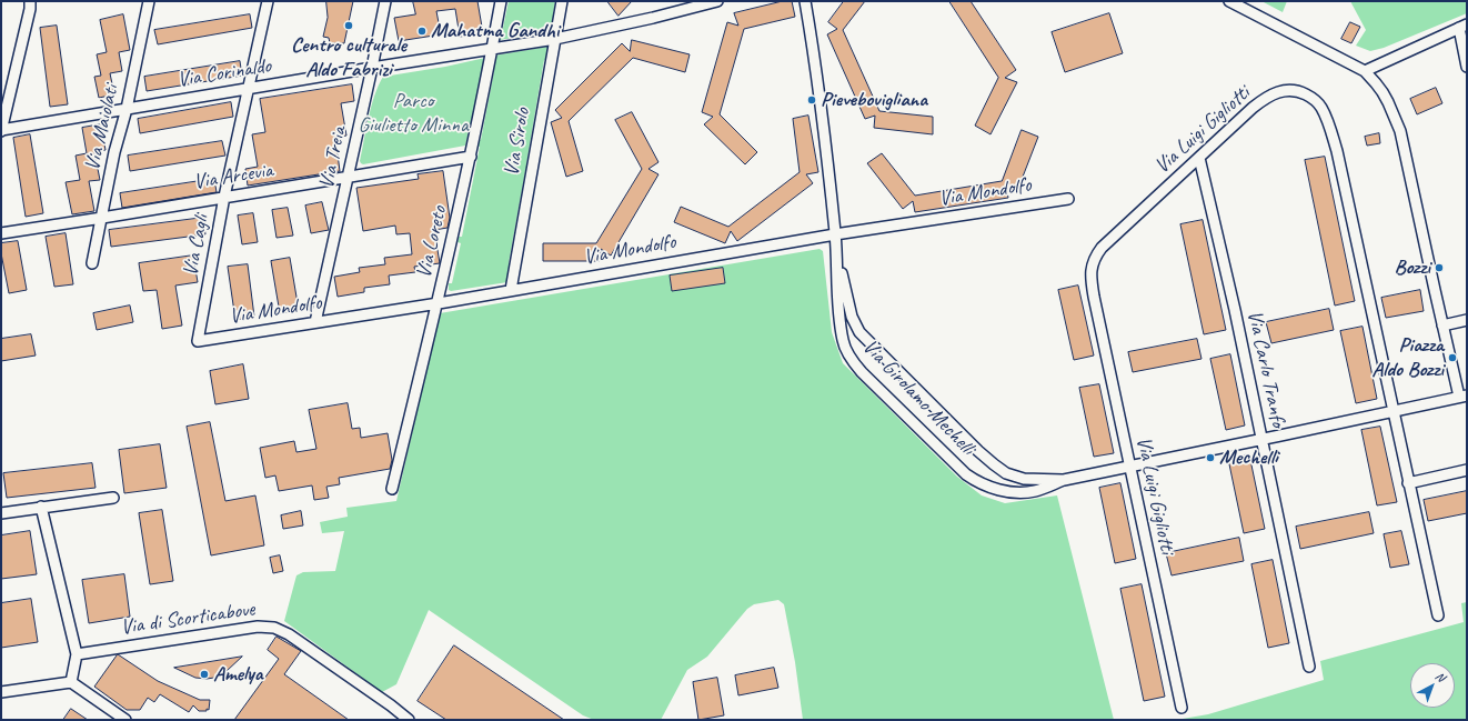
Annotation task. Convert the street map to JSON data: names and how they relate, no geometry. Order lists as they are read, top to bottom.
{
  "streets": {
    "street": [
      "Via Corinaldo",
      "Via Maiolati",
      "Via Luigi Gigliotti",
      "Via Sirolo",
      "Via Treia",
      "Via Arcevia",
      "Via Mondolfo",
      "Via Loreto",
      "Via Cagli",
      "Via Carlo Tranfo",
      "Via Girolamo Mechelli",
      "Via di Scorticabove"
    ]
  },
  "crossings": [
    ["Via Corinaldo", "Via Maiolati"],
    ["Via Corinaldo", "Via Sirolo"],
    ["Via Corinaldo", "Via Treia"],
    ["Via Corinaldo", "Via Loreto"],
    ["Via Corinaldo", "Via Cagli"],
    ["Via Maiolati", "Via Arcevia"],
    ["Via Luigi Gigliotti", "Via Carlo Tranfo"],
    ["Via Luigi Gigliotti", "Via Girolamo Mechelli"],
    ["Via Sirolo", "Via Mondolfo"],
    ["Via Treia", "Via Arcevia"],
    ["Via Treia", "Via Mondolfo"],
    ["Via Arcevia", "Via Loreto"],
    ["Via Arcevia", "Via Cagli"],
    ["Via Mondolfo", "Via Loreto"],
    ["Via Mondolfo", "Via Cagli"],
    ["Via Mondolfo", "Via Girolamo Mechelli"],
    ["Via Carlo Tranfo", "Via Girolamo Mechelli"]
  ],
  "parks": ["Parco Giulietto Minna"],
  "places": [
    "Centro culturale Aldo Fabrizi",
    "Mahatma Gandhi",
    "Pievebovigliana",
    "Bozzi",
    "Piazza Aldo Bozzi",
    "Mechelli",
    "Amelya"
  ],
  "north": "top right"
}
